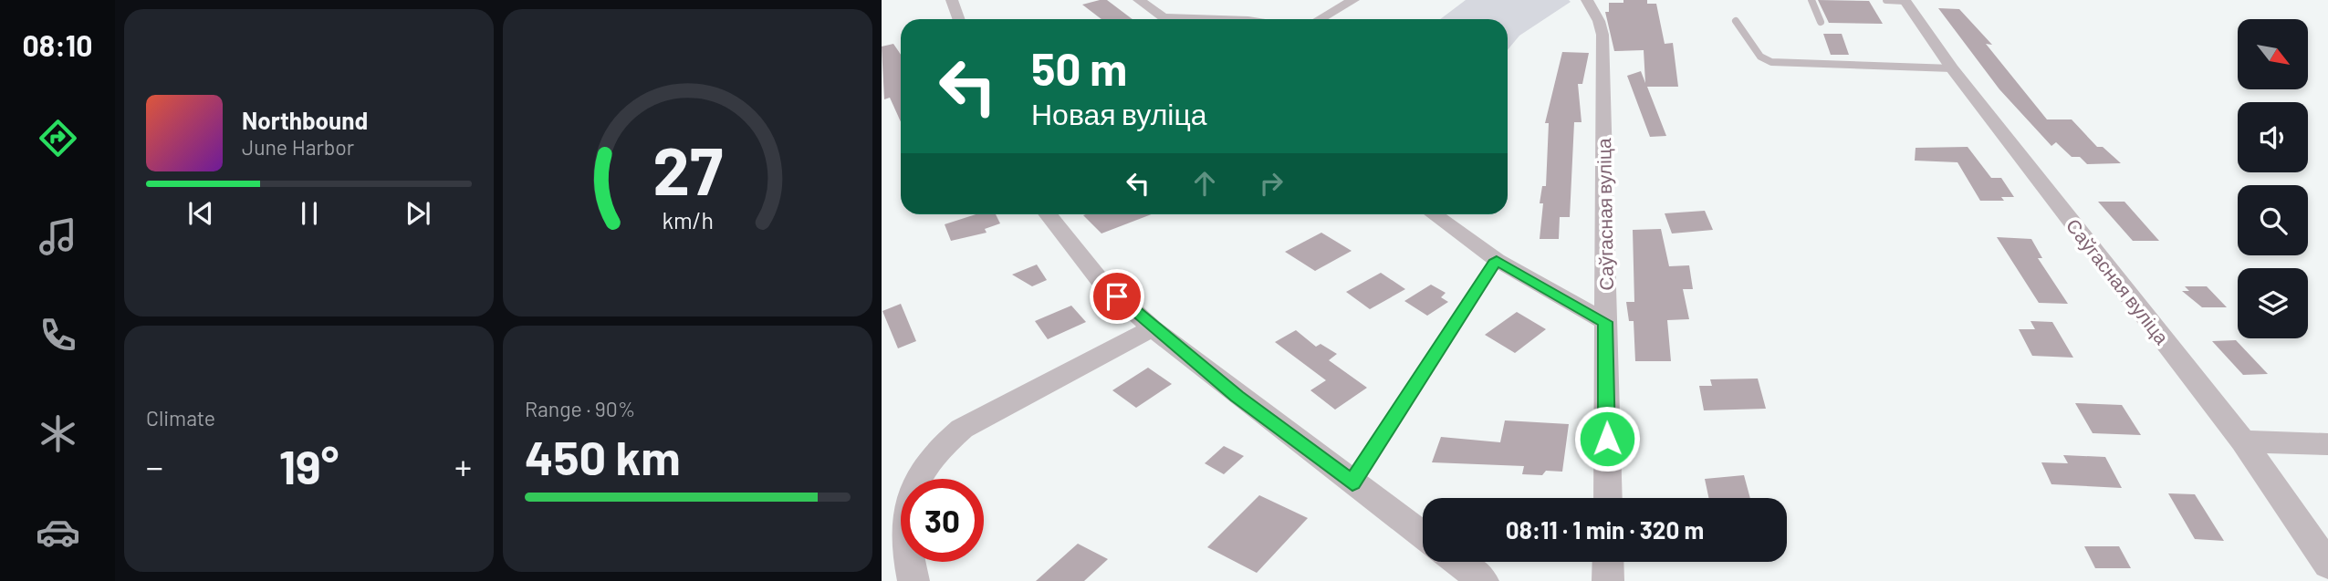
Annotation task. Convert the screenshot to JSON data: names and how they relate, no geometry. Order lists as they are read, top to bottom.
{
  "streets": {
    "street": ["Саўгасная вуліца"]
  },
  "north": "bottom right",
  "page": {
    "tabs": "08:10",
    "turn": ["50 m", "Новая вуліца"],
    "song": ["Northbound", "June Harbor"],
    "tile": [
      "Climate",
      ["Range · 90%", "450 km"]
    ],
    "heat": ["−", "19°", "+"],
    "limit": "30",
    "trip": "08:11 · 1 min · 320 m",
    "gauge": ["27", "km/h"]
  }
}
